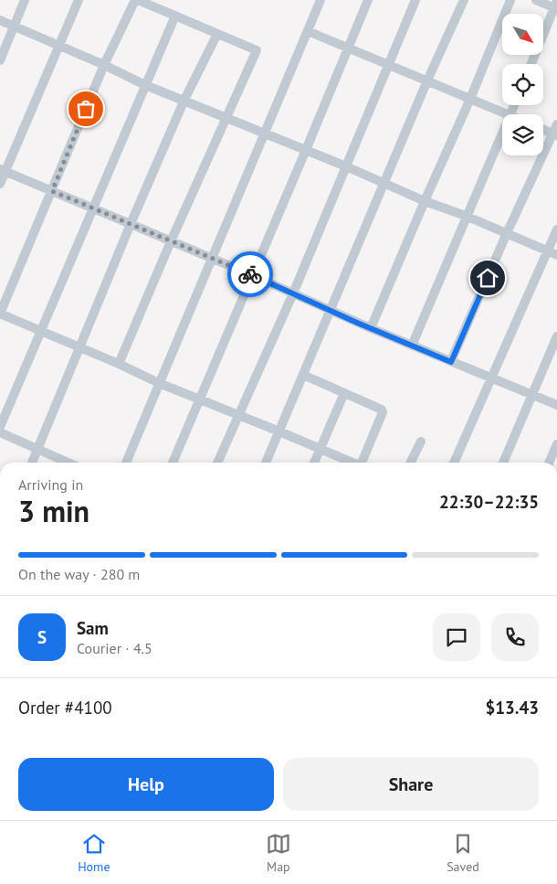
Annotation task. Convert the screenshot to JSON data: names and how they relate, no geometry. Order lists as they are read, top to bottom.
{
  "north": "bottom right",
  "page": {
    "heading": ["3 min", "Arriving in", "22:30–22:35"],
    "panel": [
      "Sam",
      "Courier · 4.5",
      "Order #4100",
      "$13.43"
    ],
    "bar": "On the way · 280 m",
    "round": "S",
    "buttons": ["Help", "Share"],
    "tabs": ["Home", "Map", "Saved"]
  }
}
